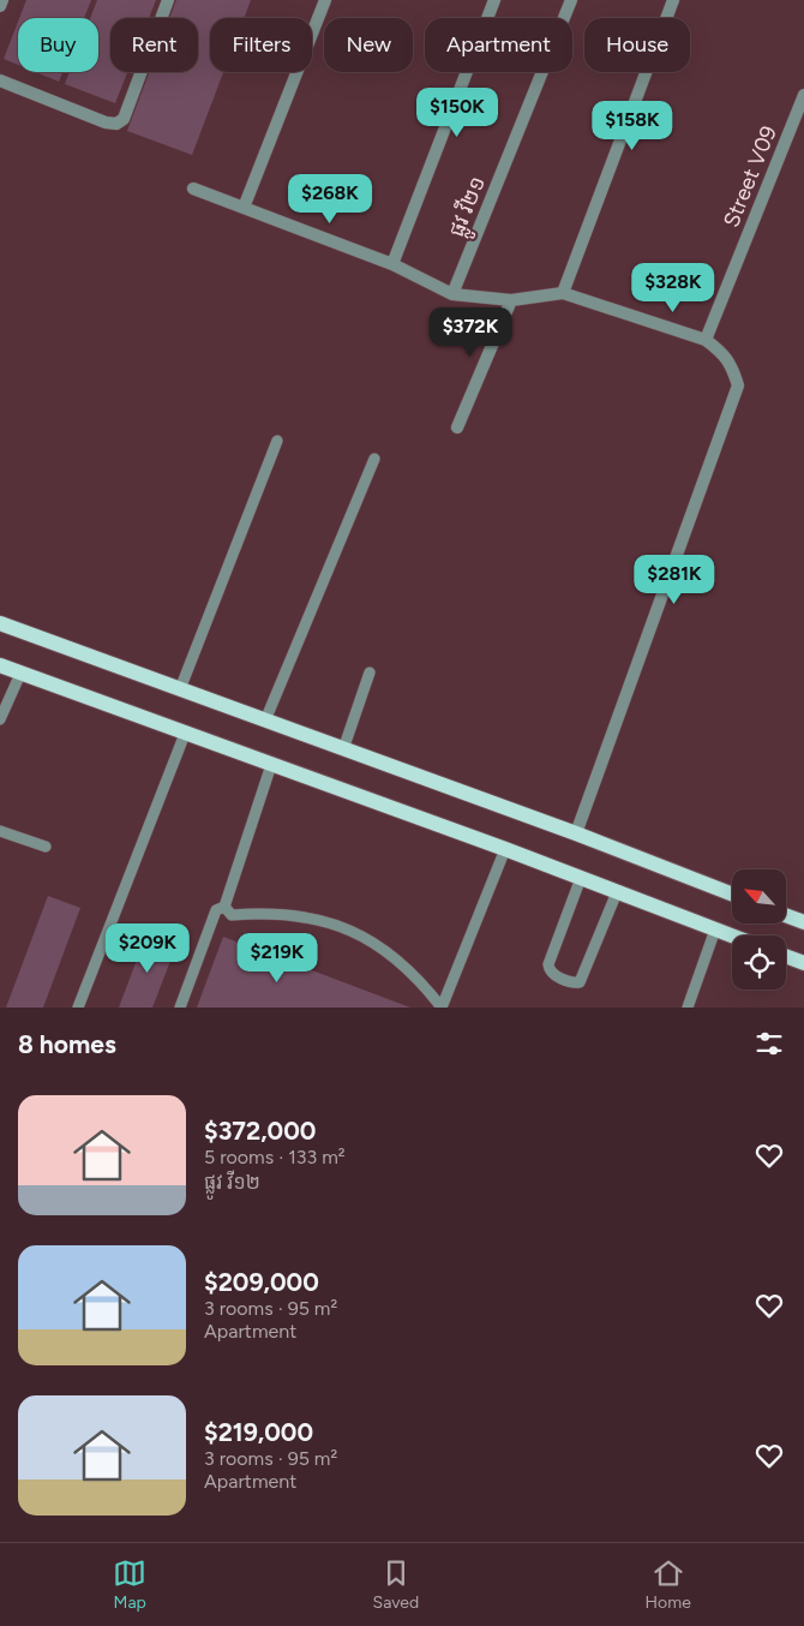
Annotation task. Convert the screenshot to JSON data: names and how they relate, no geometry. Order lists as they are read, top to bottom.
{
  "streets": {
    "street": ["Street V09", "ផ្លូវ វី២១"]
  },
  "north": "top left",
  "page": {
    "chip": [
      "Buy",
      "Rent",
      "Filters",
      "New",
      "Apartment",
      "House"
    ],
    "price": [
      "$150K",
      "$158K",
      "$268K",
      "$328K",
      "$372K",
      "$281K",
      "$209K",
      "$219K"
    ],
    "heading": "8 homes",
    "list": [
      {
        "name": "$372,000",
        "note": "5 rooms · 133 m² · ផ្លូវ វី១២"
      },
      {
        "name": "$209,000",
        "note": "3 rooms · 95 m² · Apartment"
      },
      {
        "name": "$219,000",
        "note": "3 rooms · 95 m² · Apartment"
      }
    ],
    "tabs": ["Map", "Saved", "Home"]
  }
}
